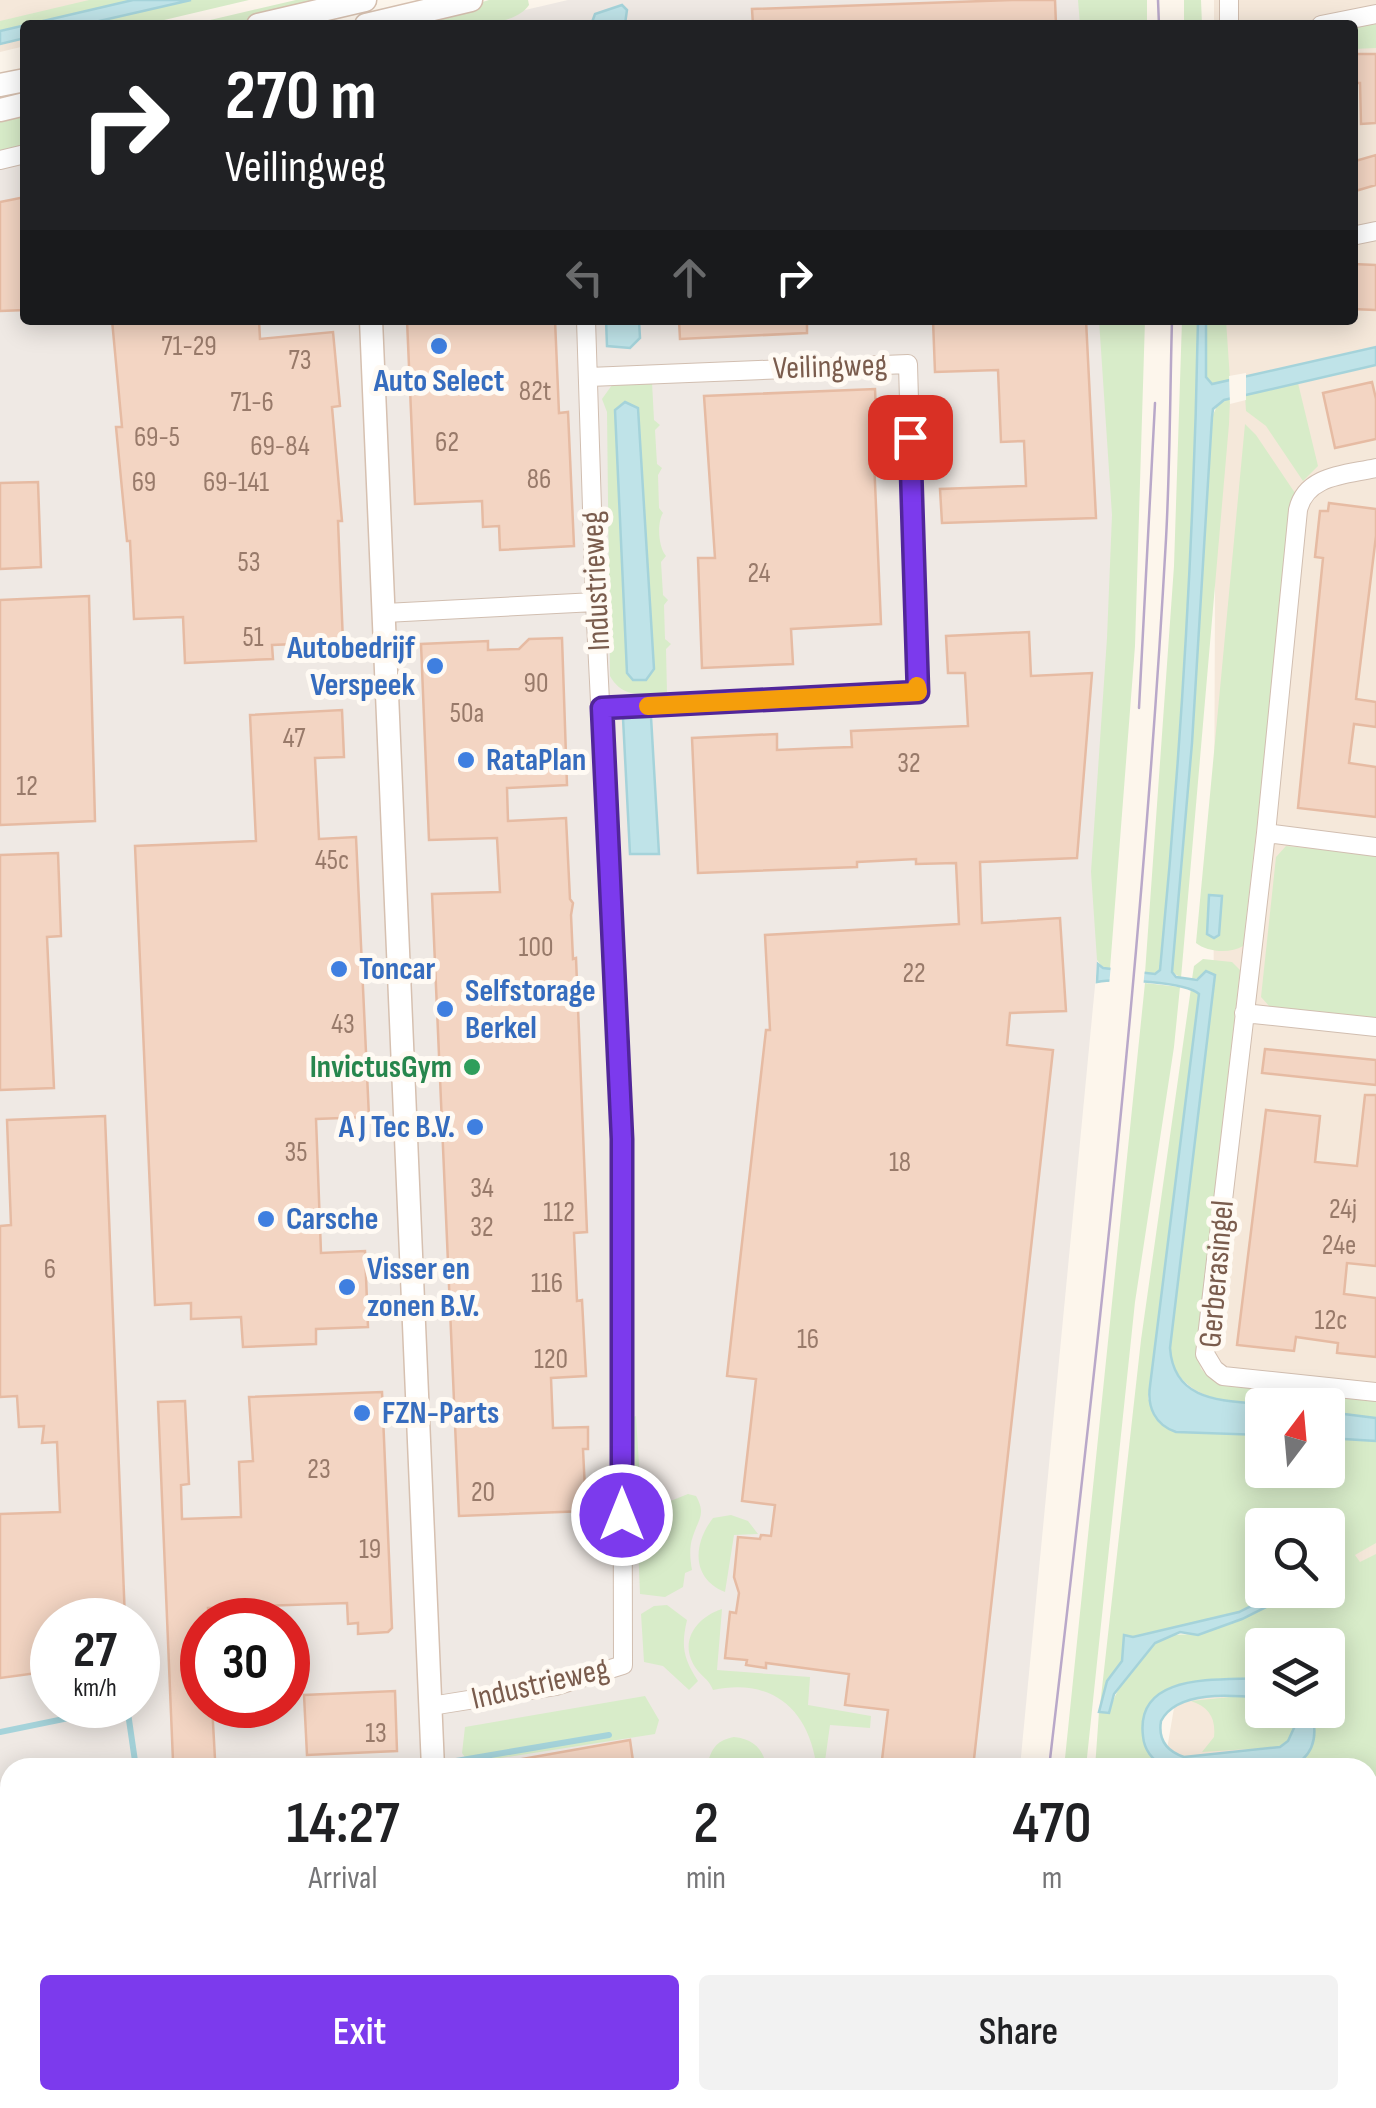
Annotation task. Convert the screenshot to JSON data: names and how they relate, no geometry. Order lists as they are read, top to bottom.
{
  "streets": {
    "street": ["Veilingweg", "Industrieweg", "Gerberasingel"]
  },
  "crossings": [
    ["Veilingweg", "Industrieweg"]
  ],
  "places": [
    "Auto Select",
    "Autobedrijf Verspeek",
    "RataPlan",
    "Toncar",
    "Selfstorage Berkel",
    "InvictusGym",
    "A J Tec B.V.",
    "Carsche",
    "Visser en zonen B.V.",
    "FZN-Parts"
  ],
  "house_numbers": [
    "71-29",
    "73",
    "82t",
    "71-6",
    "69-5",
    "62",
    "69-84",
    "86",
    "69",
    "69-141",
    "53",
    "24",
    "51",
    "90",
    "50a",
    "47",
    "32",
    "12",
    "45c",
    "100",
    "22",
    "43",
    "35",
    "18",
    "34",
    "24j",
    "112",
    "32",
    "24e",
    "6",
    "116",
    "12c",
    "16",
    "120",
    "23",
    "20",
    "19",
    "13"
  ],
  "north": "top",
  "page": {
    "turn": ["270 m", "Veilingweg"],
    "speed": "27 km/h",
    "limit": "30",
    "eta": [
      "14:27",
      "Arrival",
      "2",
      "min",
      "470",
      "m"
    ],
    "buttons": ["Exit", "Share"]
  }
}
